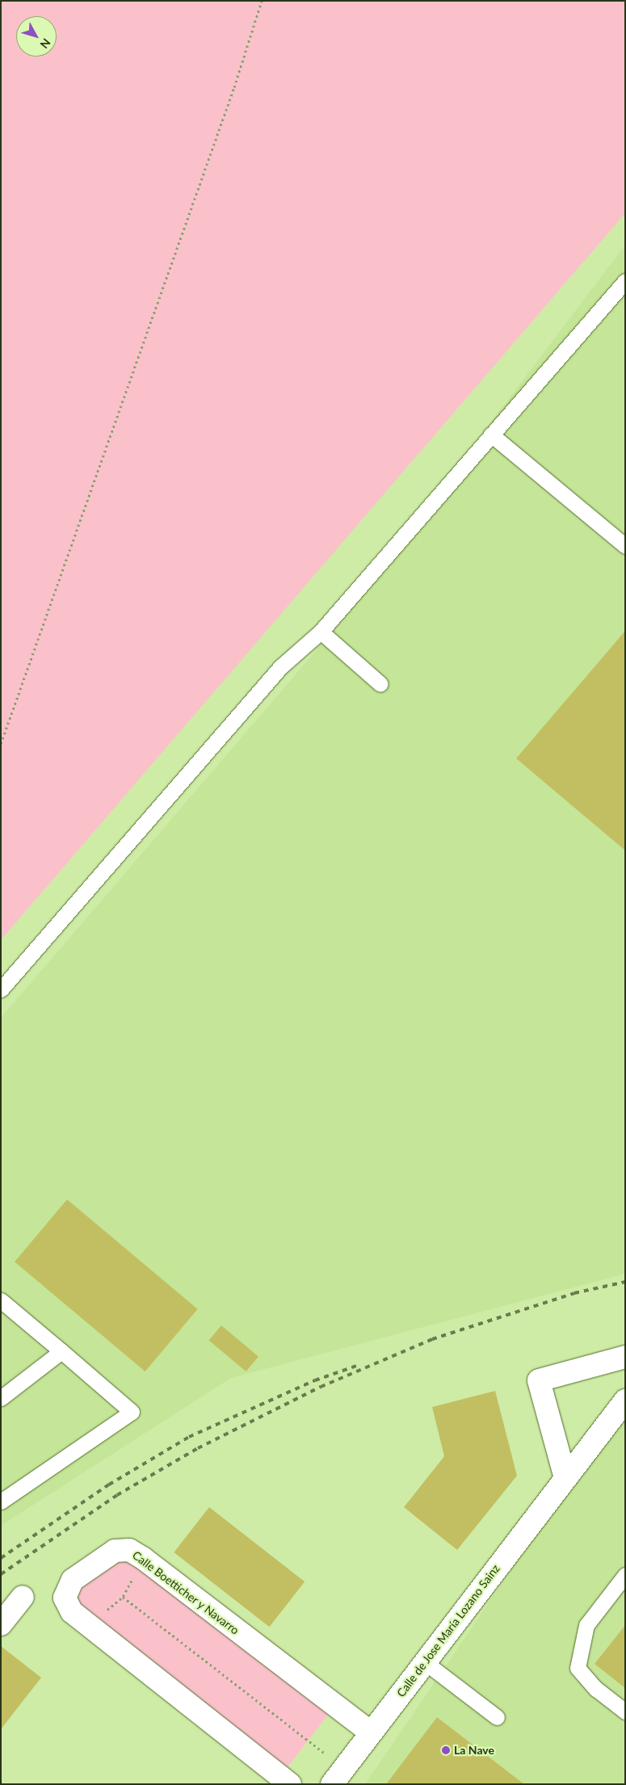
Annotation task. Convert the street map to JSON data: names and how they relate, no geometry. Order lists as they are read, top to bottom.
{
  "streets": {
    "street": ["Calle Boetticher y Navarro", "Calle de Jose María Lozano Sainz"]
  },
  "crossings": [
    ["Calle Boetticher y Navarro", "Calle de Jose María Lozano Sainz"]
  ],
  "places": ["La Nave"],
  "north": "bottom right"
}
